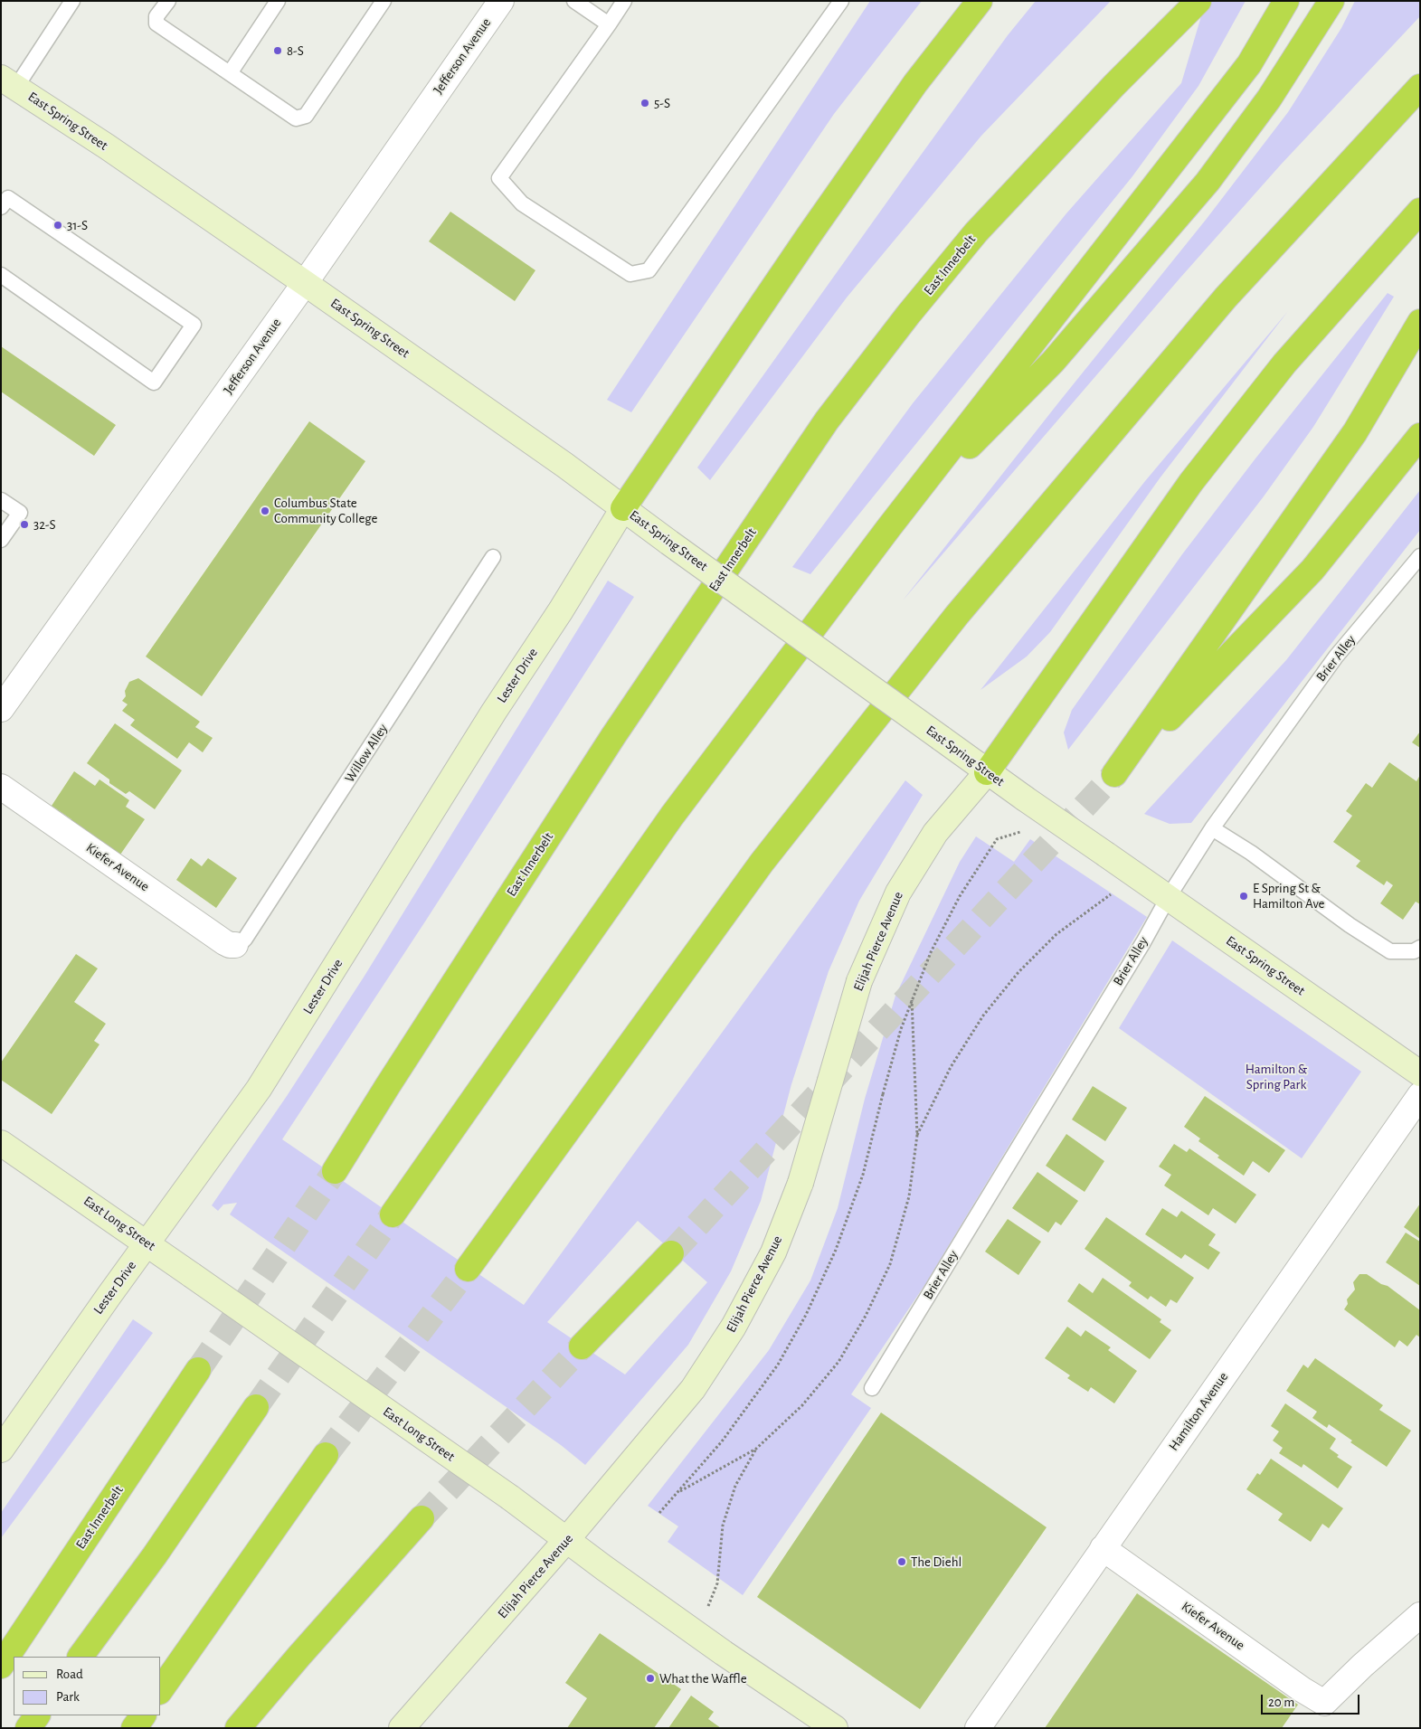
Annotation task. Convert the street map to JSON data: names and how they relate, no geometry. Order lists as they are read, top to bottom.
{
  "streets": {
    "highway": ["East Innerbelt"],
    "main road": [
      "East Spring Street",
      "Lester Drive",
      "Elijah Pierce Avenue",
      "East Long Street"
    ],
    "street": ["Jefferson Avenue", "Kiefer Avenue", "Hamilton Avenue"],
    "lane": ["Brier Alley", "Willow Alley"]
  },
  "crossings": [
    ["Jefferson Avenue", "East Spring Street"],
    ["East Spring Street", "Brier Alley"],
    ["East Spring Street", "Lester Drive"],
    ["East Spring Street", "Elijah Pierce Avenue"],
    ["Lester Drive", "East Long Street"],
    ["Willow Alley", "Kiefer Avenue"],
    ["Kiefer Avenue", "Hamilton Avenue"],
    ["Elijah Pierce Avenue", "East Long Street"]
  ],
  "parks": ["Hamilton & Spring Park"],
  "places": [
    "8-S",
    "5-S",
    "31-S",
    "Columbus State Community College",
    "32-S",
    "E Spring St & Hamilton Ave",
    "The Diehl",
    "What the Waffle"
  ],
  "legend": ["Road", "Park"],
  "scale_bar": "20 m"
}
